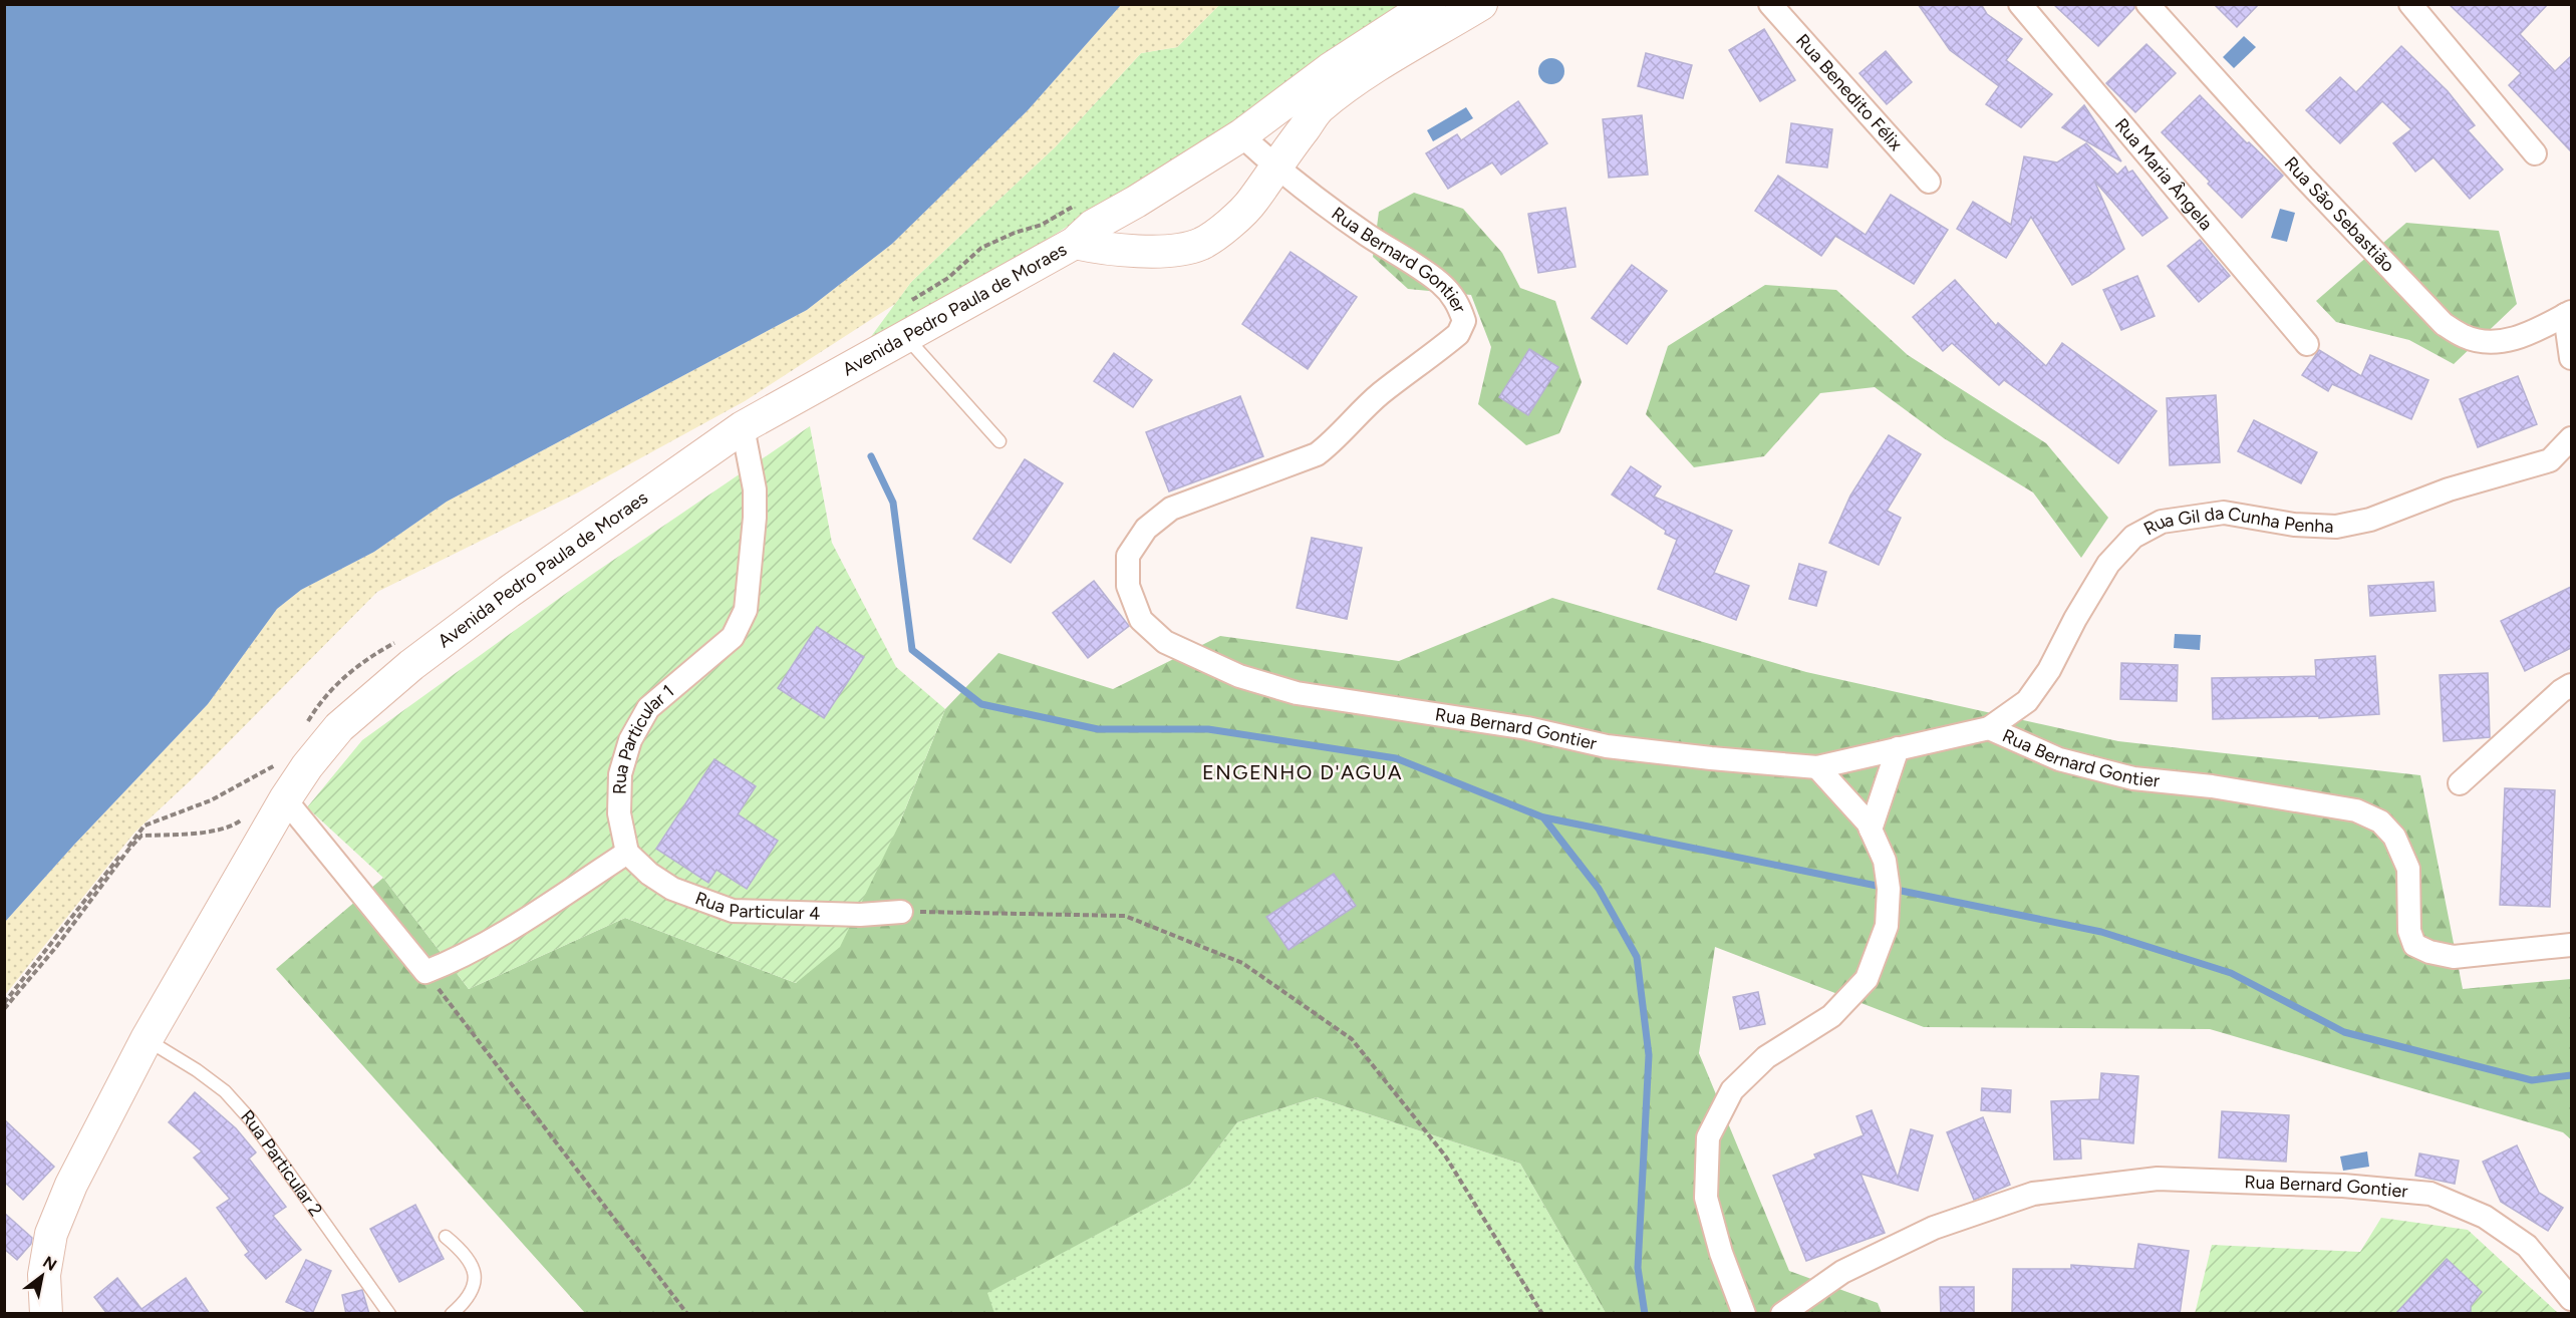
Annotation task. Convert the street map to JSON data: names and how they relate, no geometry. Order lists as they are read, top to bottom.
{
  "streets": {
    "main road": ["Avenida Pedro Paula de Moraes"],
    "street": [
      "Rua Benedito Félix",
      "Rua Maria Ângela",
      "Rua São Sebastião",
      "Rua Bernard Gontier",
      "Rua Gil da Cunha Penha",
      "Rua Particular 1",
      "Rua Particular 4"
    ],
    "lane": ["Rua Particular 2"]
  },
  "crossings": [
    ["Rua Bernard Gontier", "Avenida Pedro Paula de Moraes"],
    ["Rua Bernard Gontier", "Rua Gil da Cunha Penha"],
    ["Avenida Pedro Paula de Moraes", "Rua Particular 1"],
    ["Avenida Pedro Paula de Moraes", "Rua Particular 2"],
    ["Rua Particular 1", "Rua Particular 4"]
  ],
  "districts": ["ENGENHO D'AGUA"],
  "north": "top right"
}
